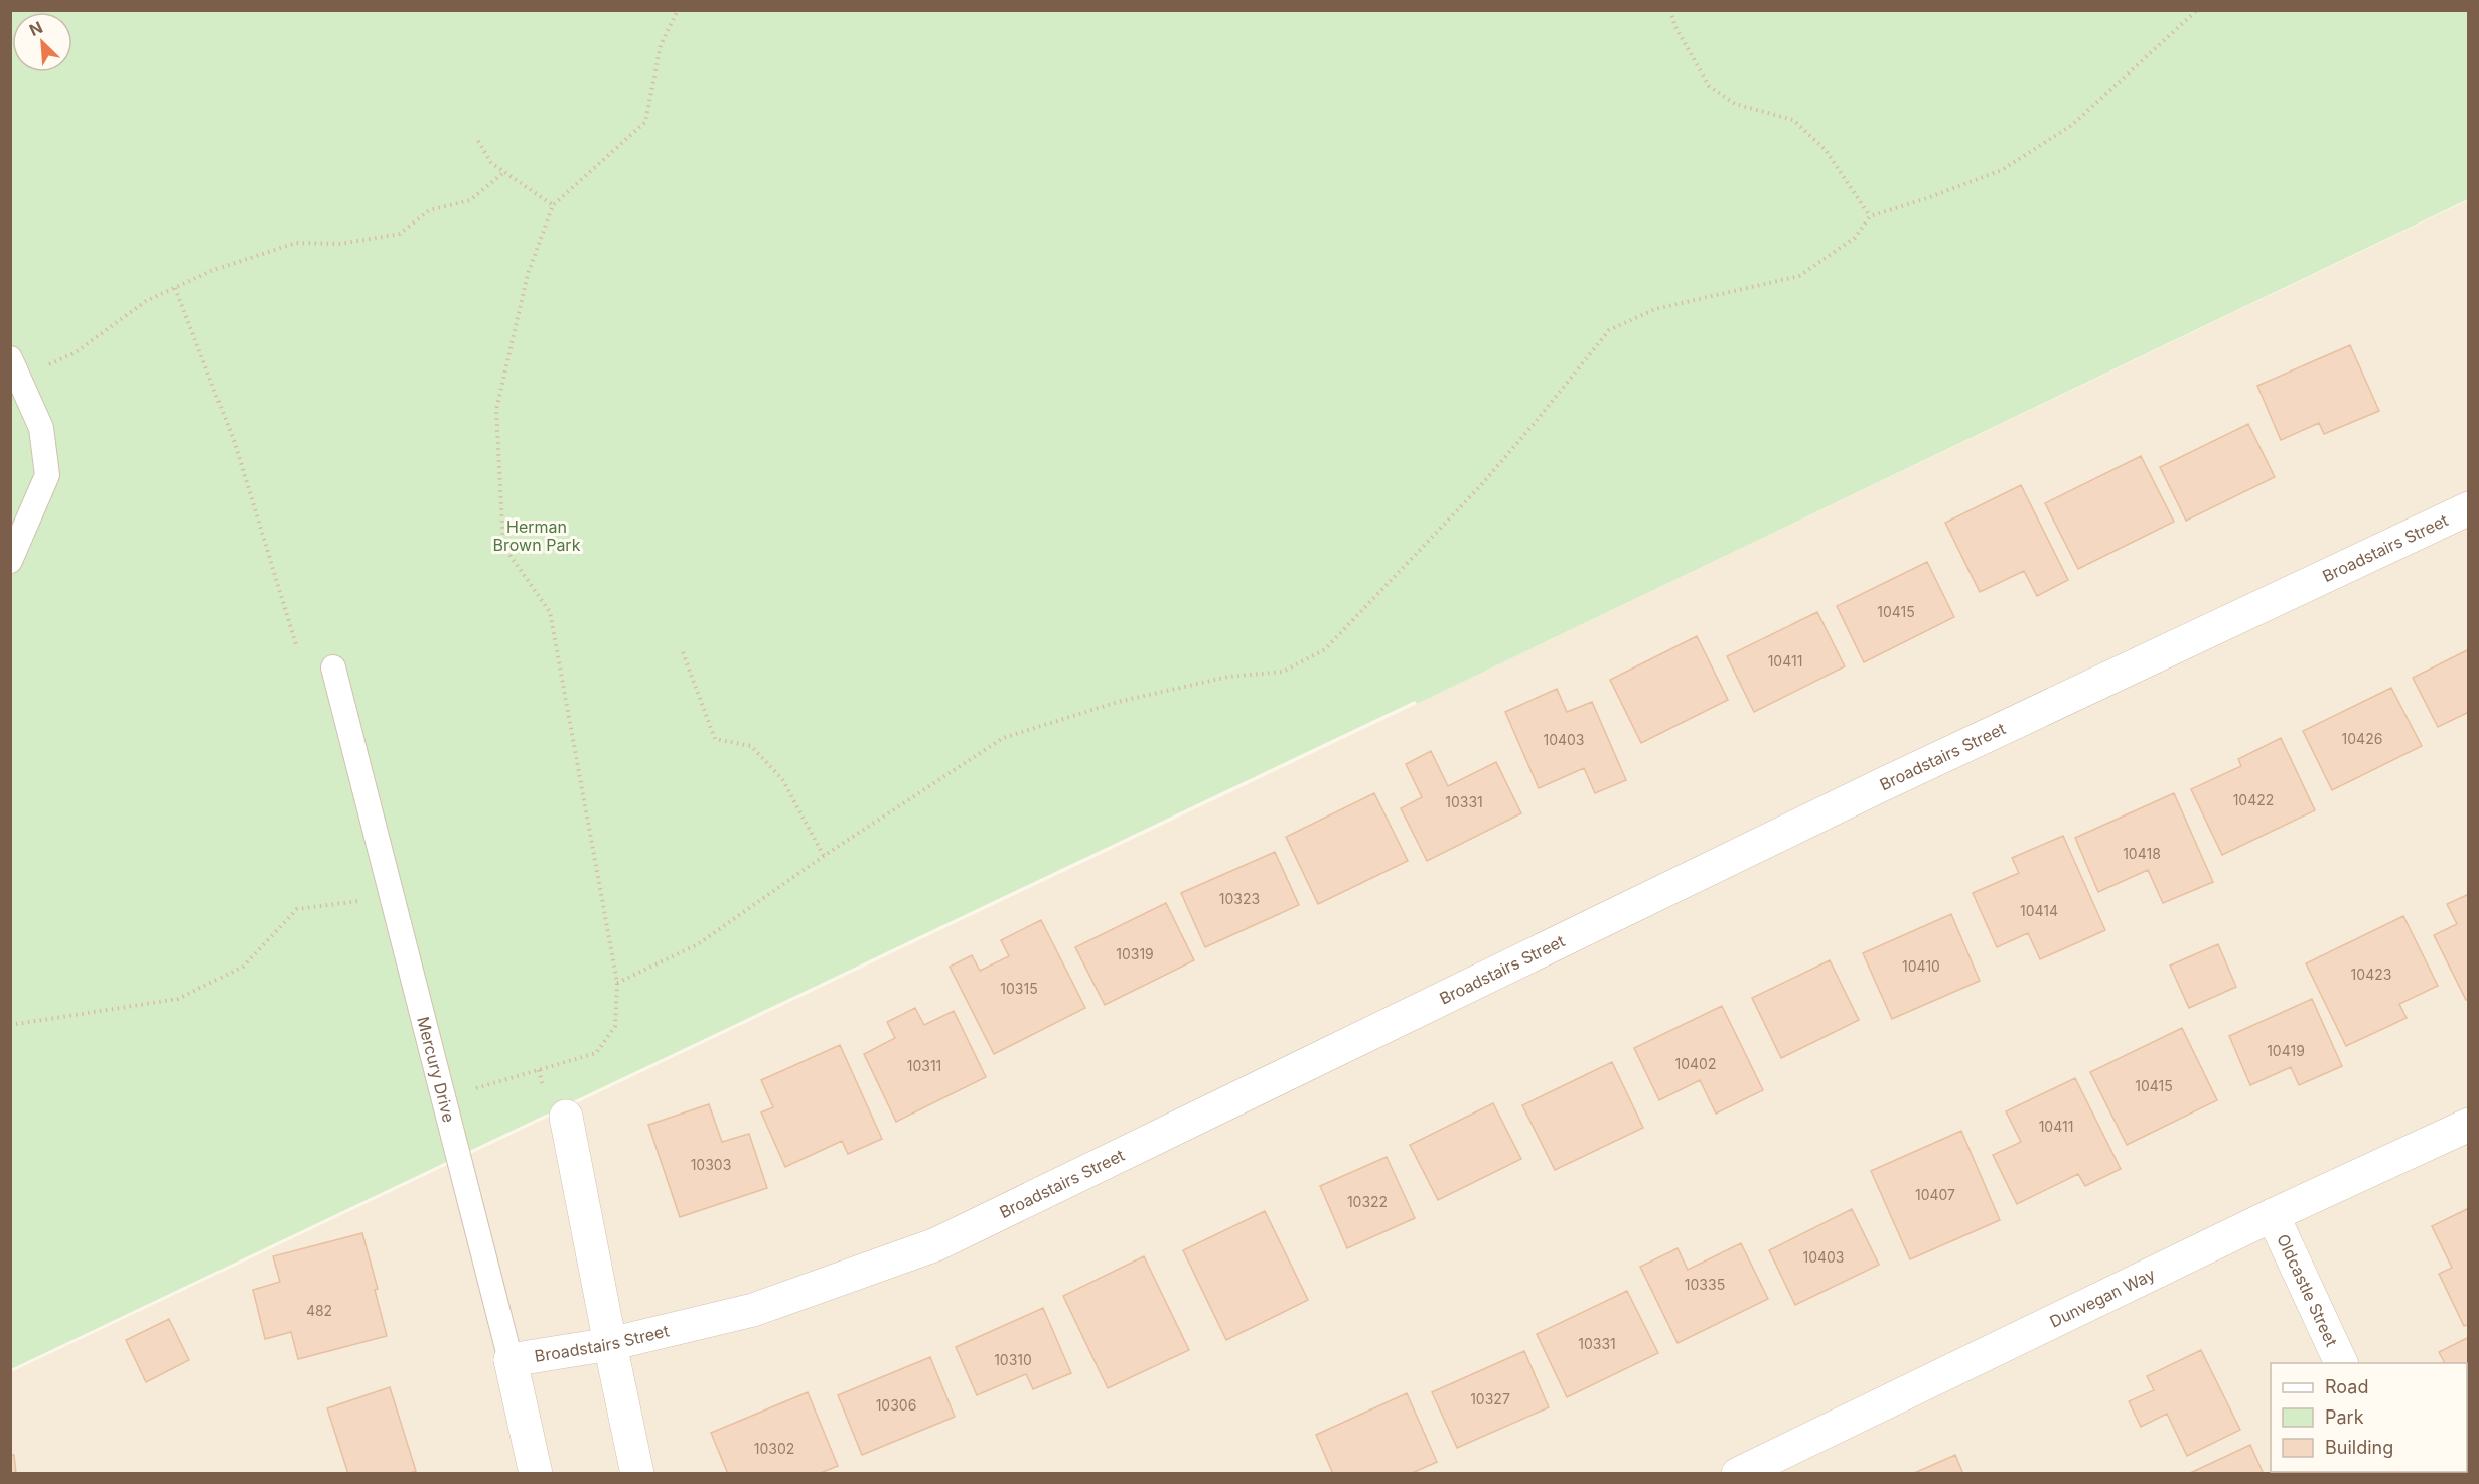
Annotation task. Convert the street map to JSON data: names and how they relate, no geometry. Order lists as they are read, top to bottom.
{
  "streets": {
    "street": [
      "Broadstairs Street",
      "Mercury Drive",
      "Oldcastle Street",
      "Dunvegan Way"
    ]
  },
  "crossings": [
    ["Broadstairs Street", "Mercury Drive"],
    ["Oldcastle Street", "Dunvegan Way"]
  ],
  "parks": ["Herman Brown Park"],
  "house_numbers": [
    "10415",
    "10411",
    "10426",
    "10403",
    "10422",
    "10331",
    "10418",
    "10323",
    "10414",
    "10319",
    "10410",
    "10423",
    "10315",
    "10419",
    "10402",
    "10311",
    "10415",
    "10411",
    "10303",
    "10407",
    "10322",
    "10403",
    "10335",
    "482",
    "10331",
    "10310",
    "10327",
    "10306",
    "10302"
  ],
  "legend": ["Road", "Park", "Building"],
  "north": "top left"
}
